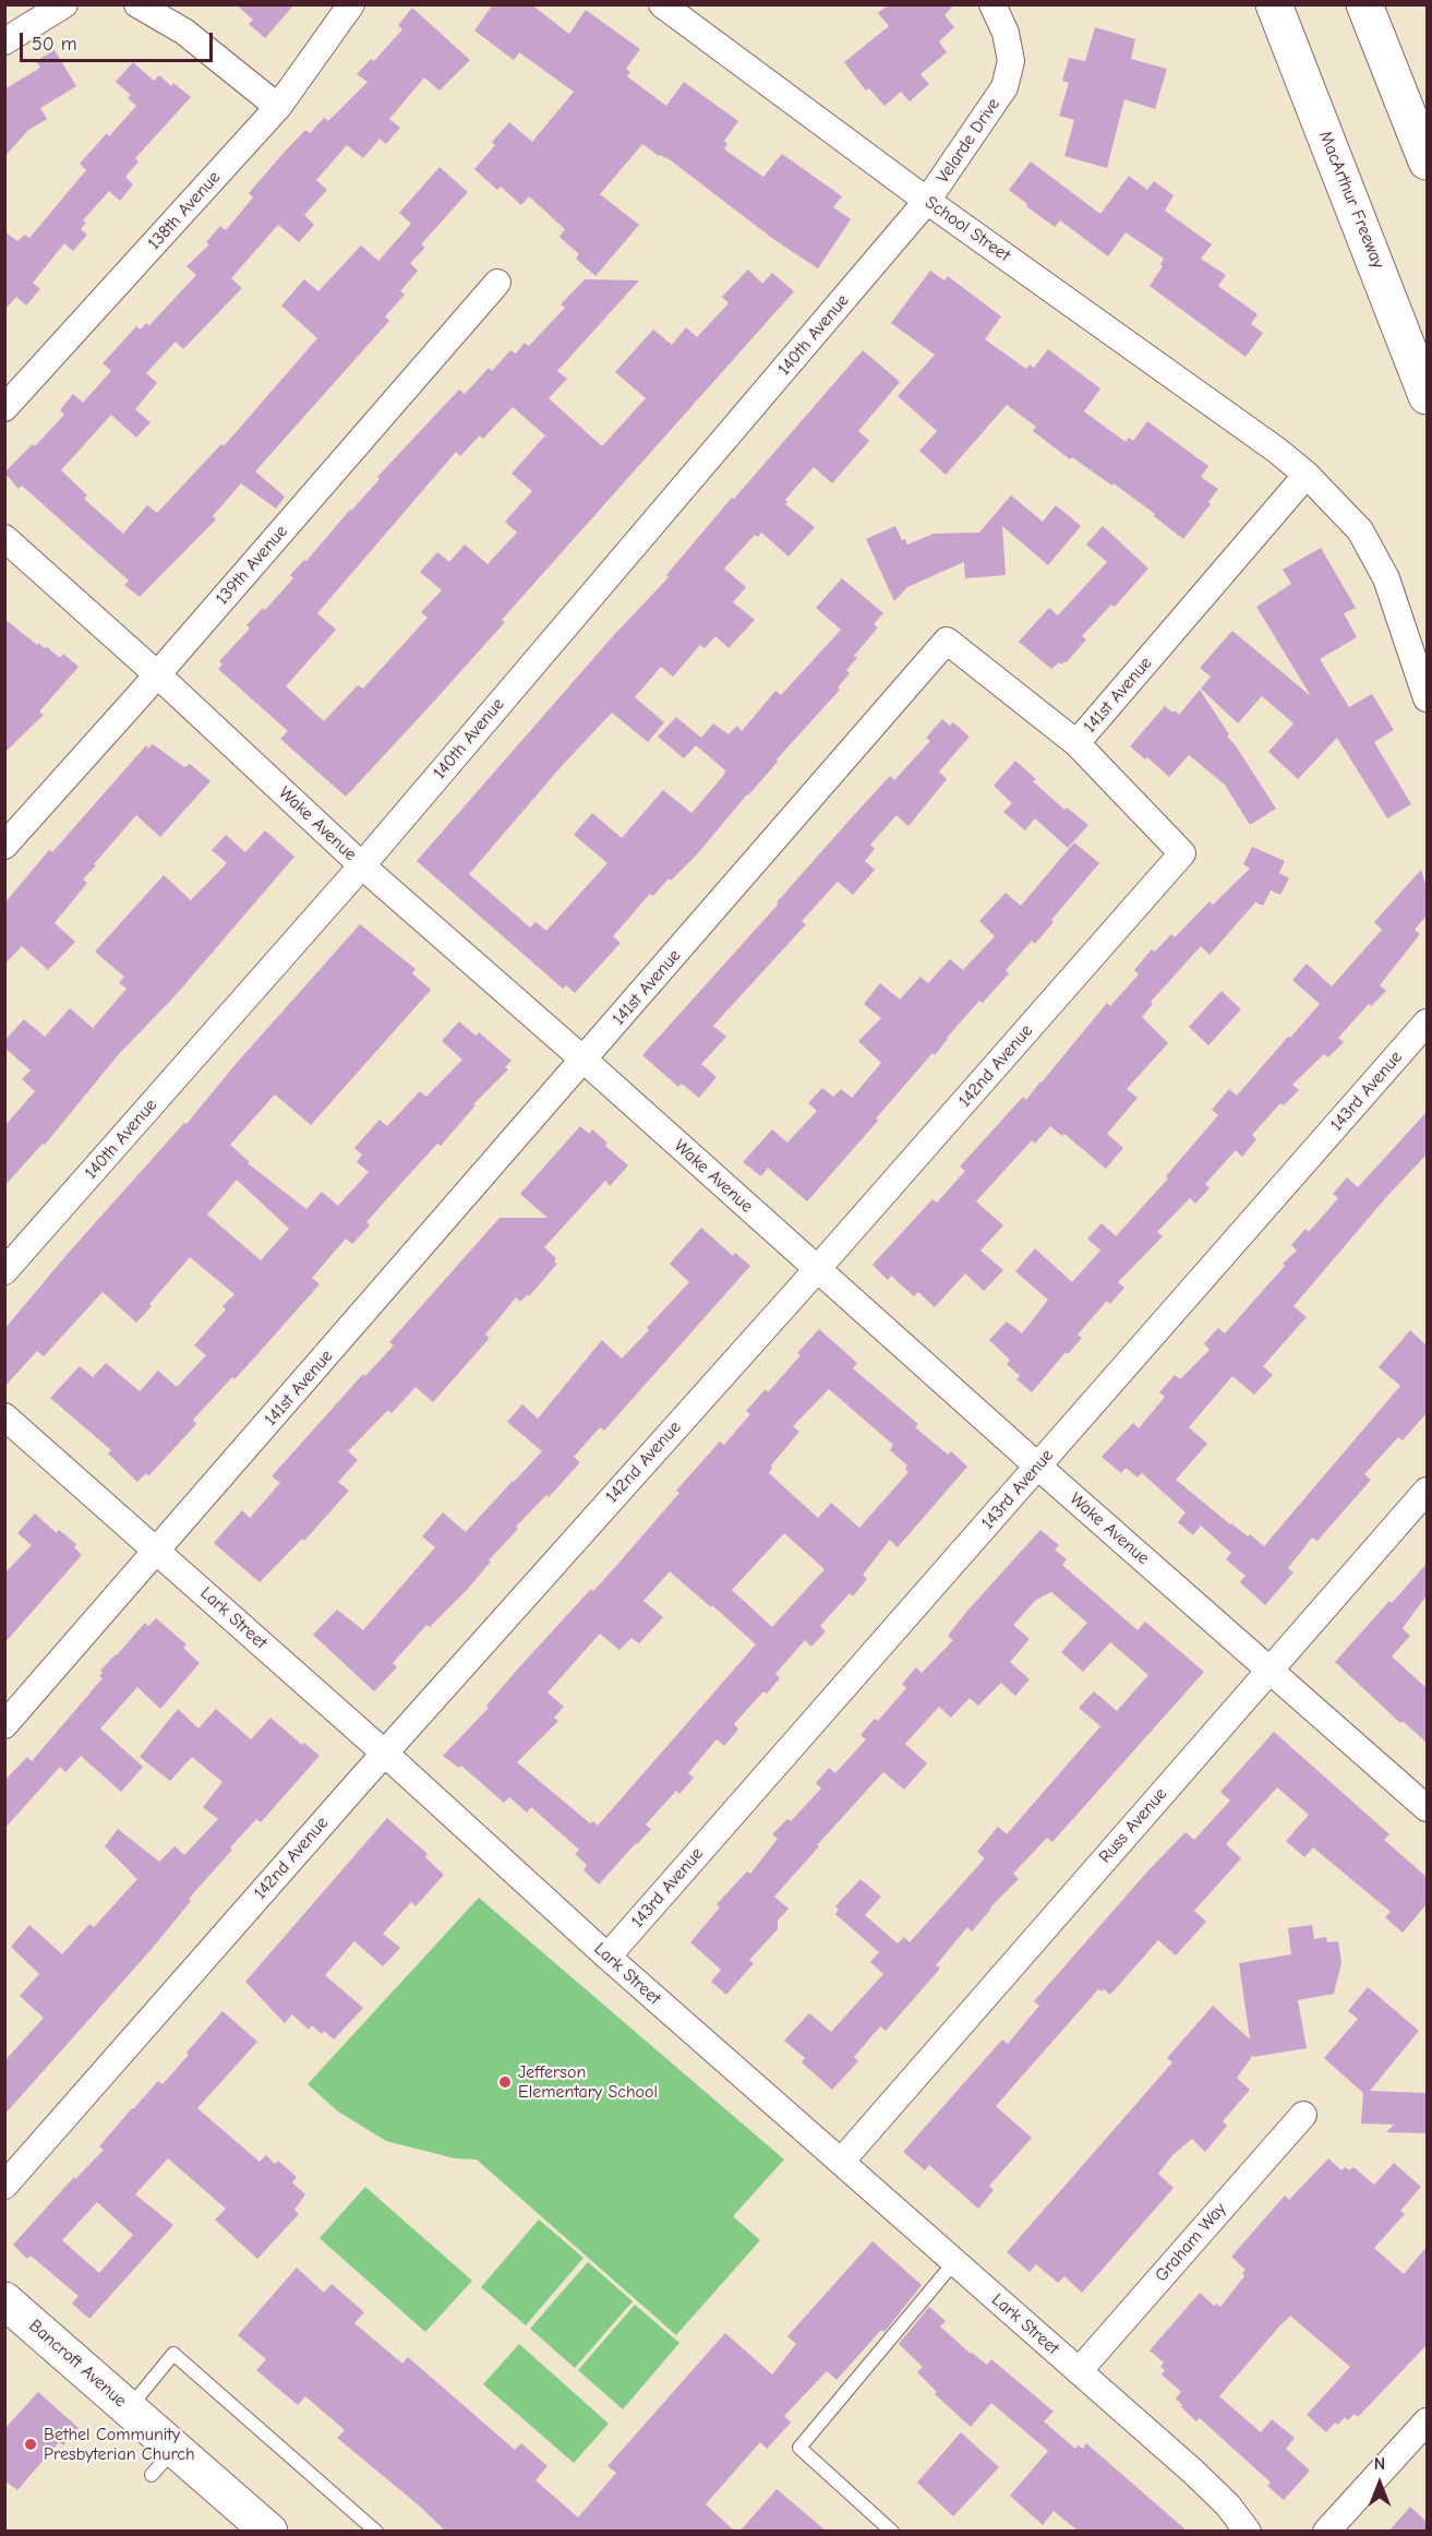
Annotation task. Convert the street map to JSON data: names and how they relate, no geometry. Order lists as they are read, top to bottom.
{
  "streets": {
    "main road": ["MacArthur Freeway", "Bancroft Avenue"],
    "street": [
      "Velarde Drive",
      "138th Avenue",
      "School Street",
      "140th Avenue",
      "139th Avenue",
      "141st Avenue",
      "Wake Avenue",
      "142nd Avenue",
      "143rd Avenue",
      "Lark Street",
      "Russ Avenue",
      "Graham Way"
    ]
  },
  "crossings": [
    ["Velarde Drive", "School Street"],
    ["Velarde Drive", "140th Avenue"],
    ["School Street", "140th Avenue"],
    ["School Street", "141st Avenue"],
    ["140th Avenue", "Wake Avenue"],
    ["139th Avenue", "Wake Avenue"],
    ["141st Avenue", "Wake Avenue"],
    ["141st Avenue", "142nd Avenue"],
    ["141st Avenue", "Lark Street"],
    ["Wake Avenue", "142nd Avenue"],
    ["Wake Avenue", "143rd Avenue"],
    ["Wake Avenue", "Russ Avenue"],
    ["142nd Avenue", "Lark Street"],
    ["143rd Avenue", "Lark Street"],
    ["Lark Street", "Russ Avenue"],
    ["Lark Street", "Graham Way"]
  ],
  "places": ["Jefferson Elementary School", "Bethel Community Presbyterian Church"],
  "scale_bar": "50 m",
  "north": "top"
}
